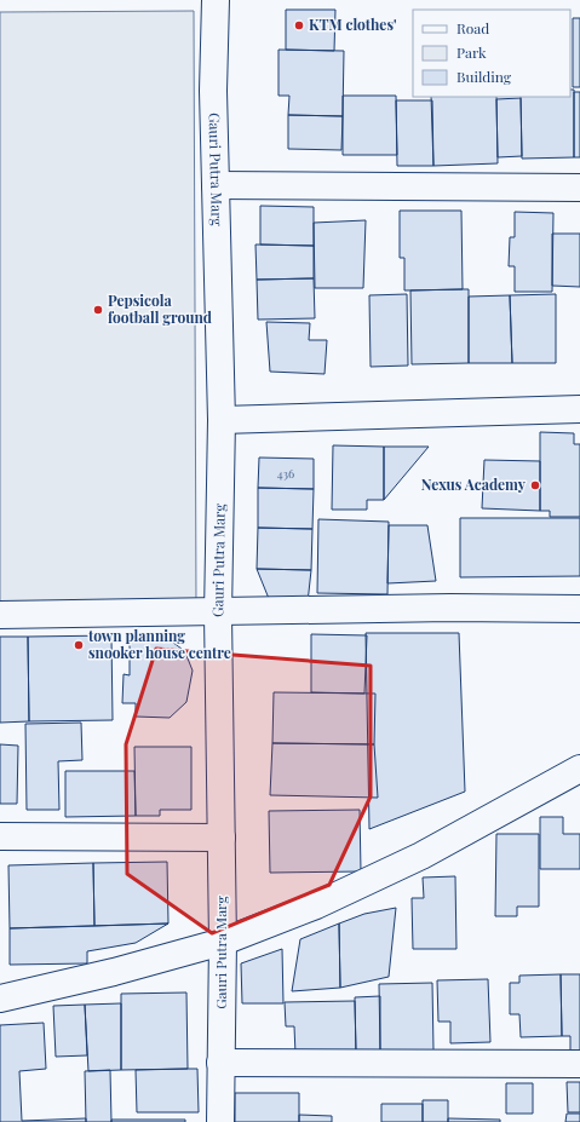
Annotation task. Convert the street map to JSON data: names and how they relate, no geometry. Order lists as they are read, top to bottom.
{
  "streets": {
    "street": ["Gauri Putra Marg"]
  },
  "places": [
    "KTM clothes'",
    "Pepsicola football ground",
    "Nexus Academy",
    "town planning snooker house centre"
  ],
  "house_numbers": ["436"],
  "legend": ["Road", "Park", "Building"]
}
